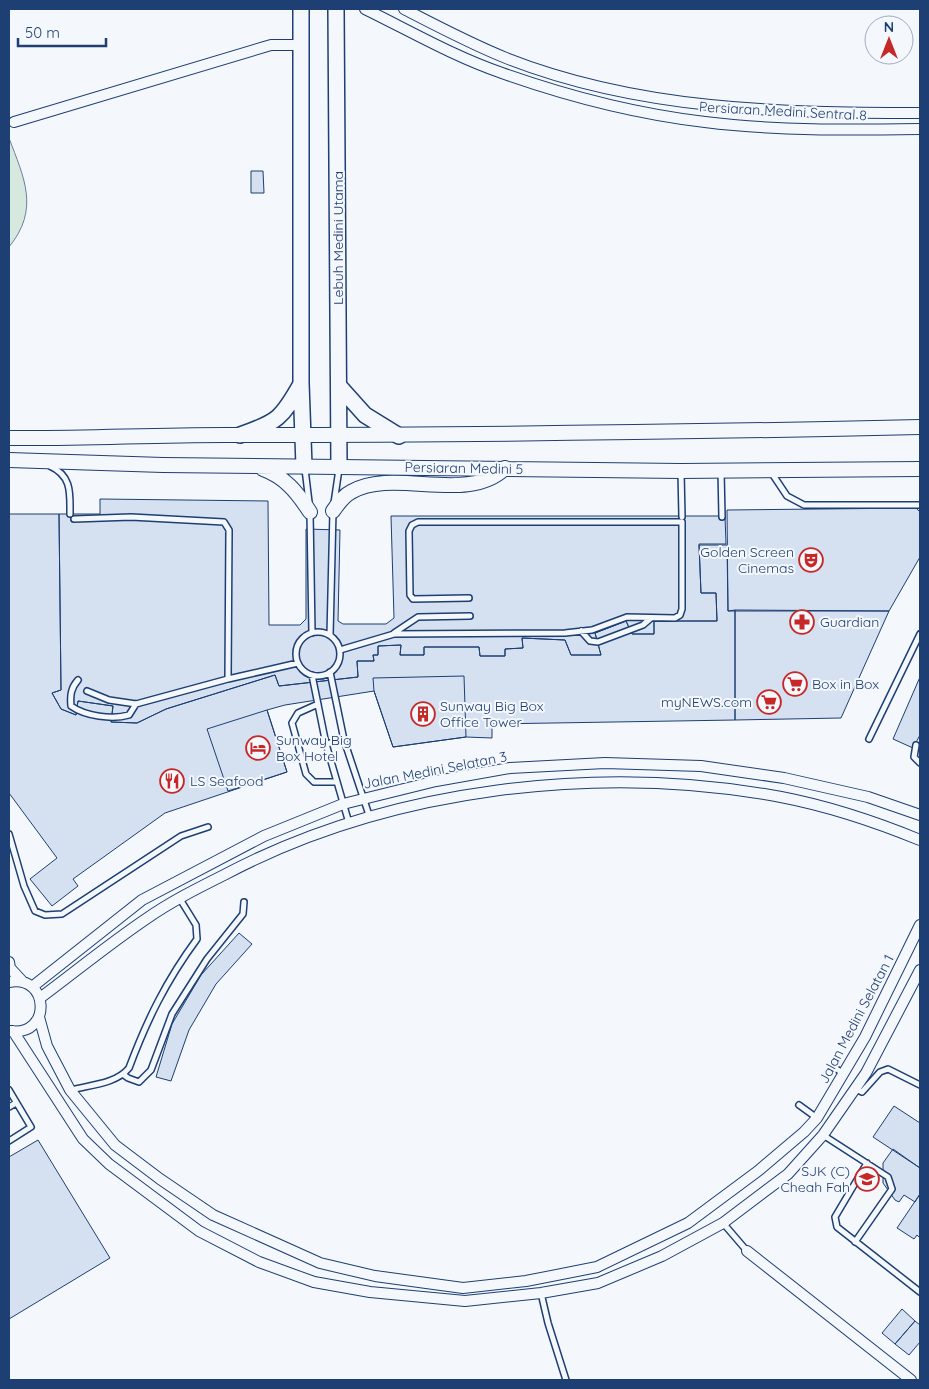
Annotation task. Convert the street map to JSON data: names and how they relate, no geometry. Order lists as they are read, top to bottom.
{
  "streets": {
    "main road": ["Lebuh Medini Utama"],
    "street": [
      "Persiaran Medini Sentral 8",
      "Persiaran Medini 5",
      "Jalan Medini Selatan 3",
      "Jalan Medini Selatan 1"
    ]
  },
  "crossings": [
    ["Lebuh Medini Utama", "Persiaran Medini 5"]
  ],
  "places": {
    "theatre": ["Golden Screen Cinemas"],
    "pharmacy": ["Guardian"],
    "supermarket": ["Box in Box", "myNEWS.com"],
    "building": ["Sunway Big Box Office Tower"],
    "hotel": ["Sunway Big Box Hotel"],
    "restaurant": ["LS Seafood"],
    "school or university": ["SJK (C) Cheah Fah"]
  },
  "scale_bar": "50 m",
  "north": "top"
}
